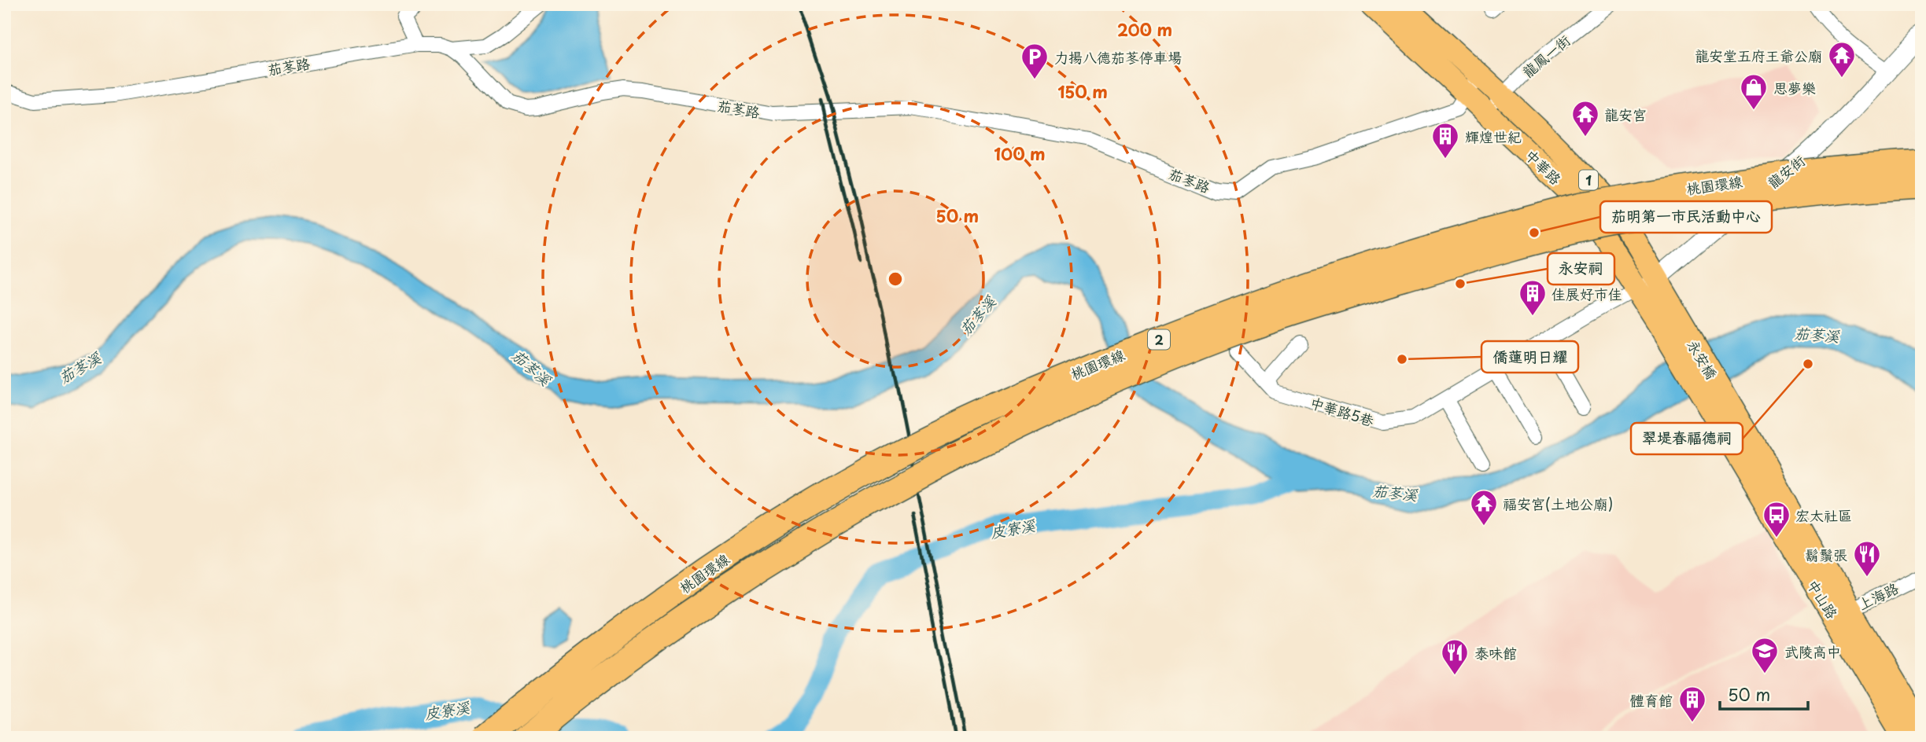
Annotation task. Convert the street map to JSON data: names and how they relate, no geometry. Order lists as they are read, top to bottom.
{
  "streets": {
    "highway": ["桃園環線", "2"],
    "main road": [
      "中華路",
      "1",
      "永安橋",
      "中山路"
    ],
    "street": [
      "龍鳳一街",
      "茄苳路",
      "龍安街",
      "中華路5巷",
      "上海路"
    ]
  },
  "crossings": [
    ["龍鳳一街", "中華路"],
    ["茄苳路", "中華路"],
    ["中華路", "龍安街"],
    ["中華路", "永安橋"],
    ["中華路", "中華路5巷"],
    ["龍安街", "中華路5巷"],
    ["永安橋", "中山路"],
    ["上海路", "中山路"]
  ],
  "water": ["茄苳溪", "皮寮溪"],
  "places": {
    "temple": ["龍安堂五府王爺公廟", "龍安宮", "福安宮(土地公廟)"],
    "parking": ["力揚八德茄苳停車場"],
    "shop": ["思夢樂"],
    "building": ["輝煌世紀", "佳展好市佳", "體育館"],
    "other": [
      "茄明第一市民活動中心",
      "永安祠",
      "僑蓮明日耀",
      "翠堤春福德祠"
    ],
    "bus stop": ["宏太社區"],
    "restaurant": ["鬍鬚張", "泰味館"],
    "school or university": ["武陵高中"]
  },
  "scale_bar": "50 m",
  "rings": [
    "200 m",
    "150 m",
    "100 m",
    "50 m"
  ]
}
